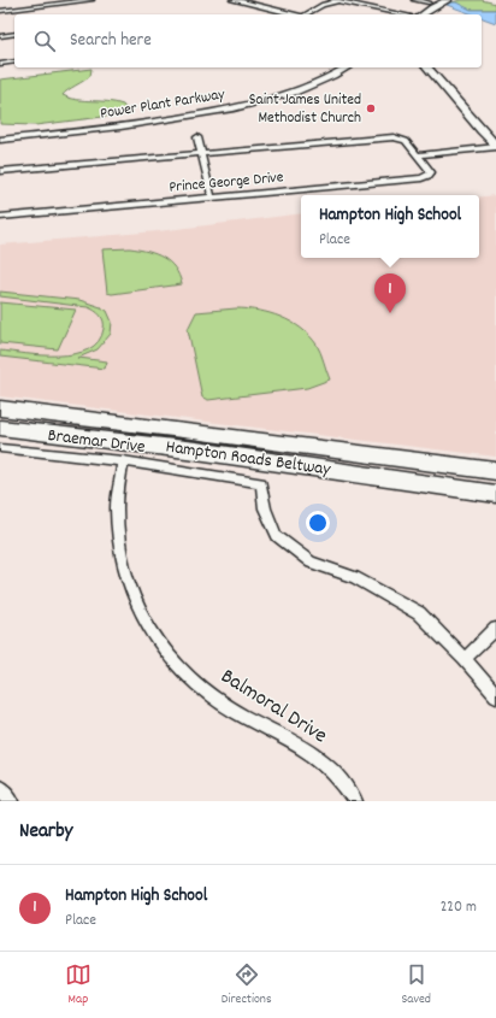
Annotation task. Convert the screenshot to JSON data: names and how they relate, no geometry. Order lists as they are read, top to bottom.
{
  "streets": {
    "highway": ["Hampton Roads Beltway"],
    "main road": ["Power Plant Parkway"],
    "street": ["Prince George Drive", "Braemar Drive", "Balmoral Drive"]
  },
  "crossings": [
    ["Braemar Drive", "Balmoral Drive"]
  ],
  "places": ["Saint James United Methodist Church"],
  "page": {
    "search": "Search here",
    "popup": ["Hampton High School", "Place"],
    "pins": "1",
    "heading": "Nearby",
    "list": [
      {
        "mark": "1",
        "name": "Hampton High School",
        "note": "Place",
        "value": "220 m"
      }
    ],
    "nav": ["Map", "Directions", "Saved"]
  }
}
